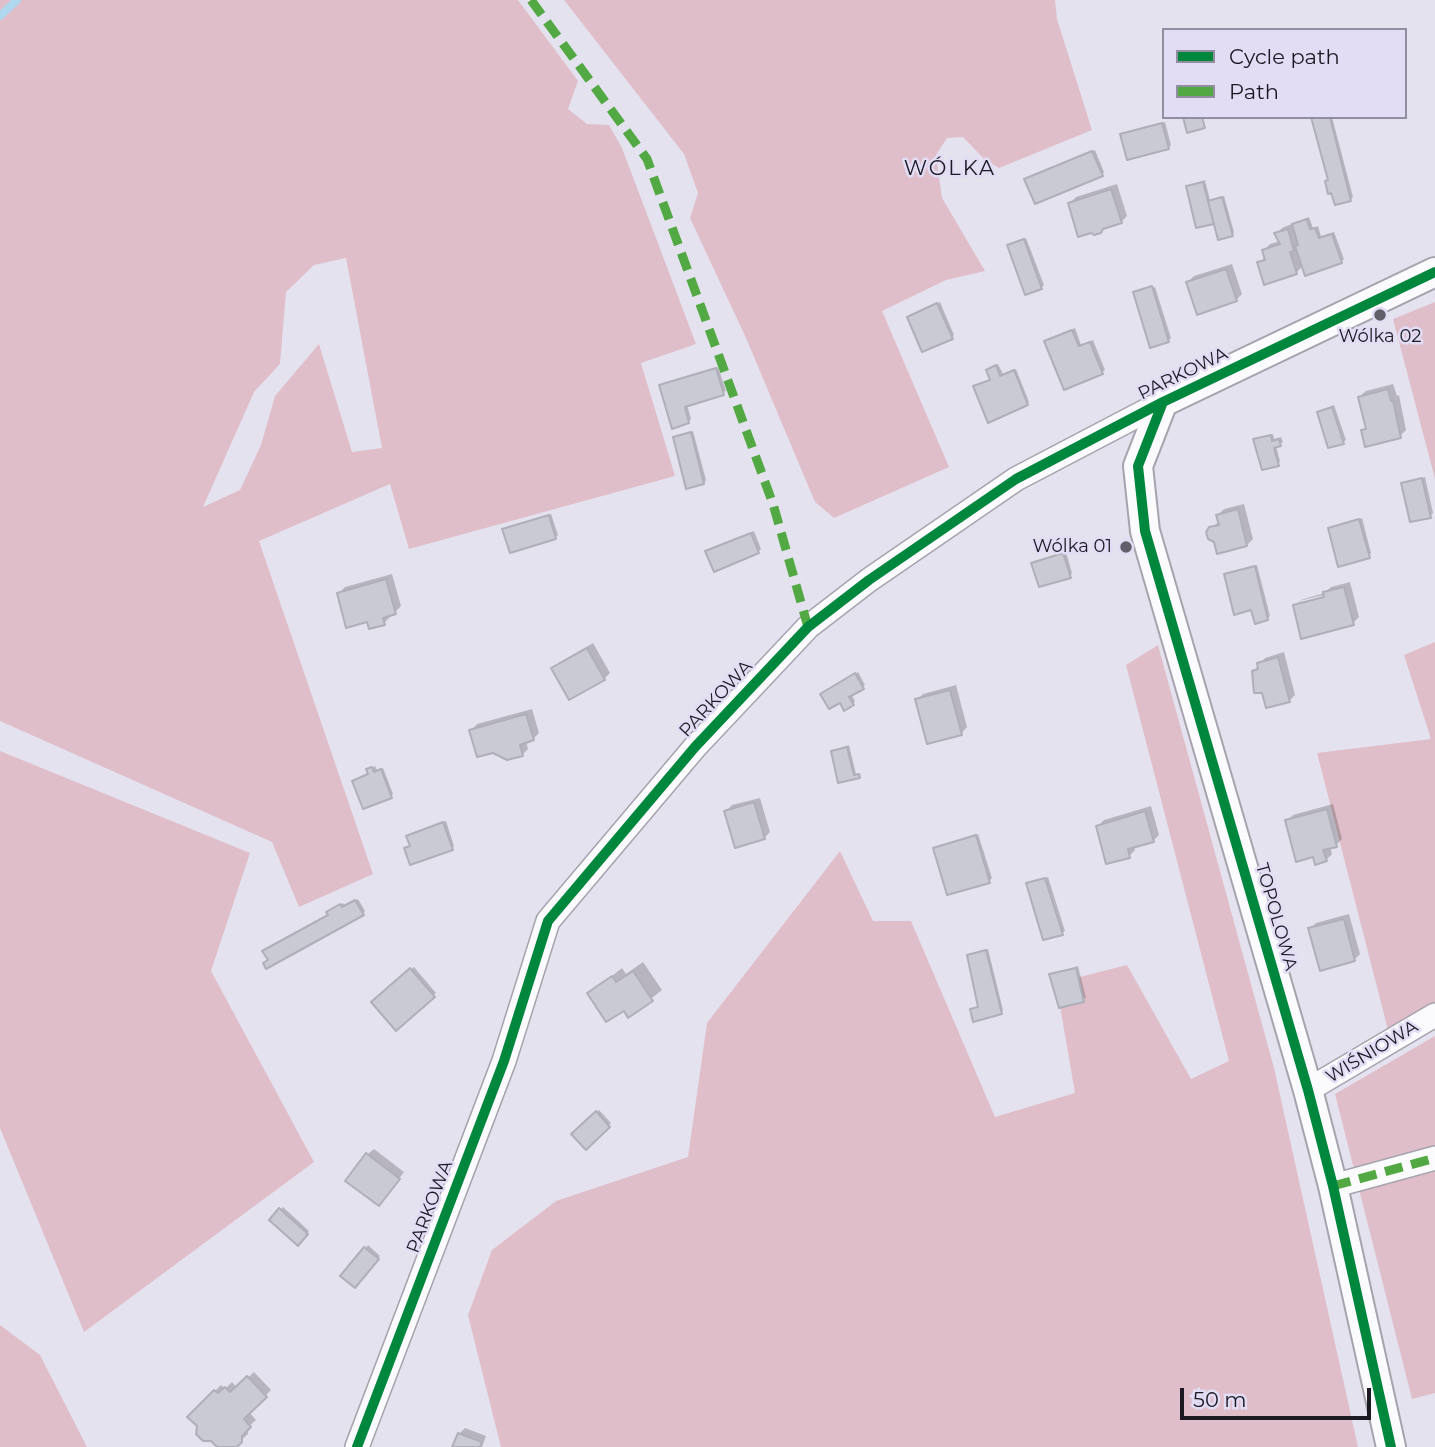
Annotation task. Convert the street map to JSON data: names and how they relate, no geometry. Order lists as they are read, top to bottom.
{
  "streets": {
    "street": ["PARKOWA", "TOPOLOWA", "WIŚNIOWA"]
  },
  "crossings": [
    ["PARKOWA", "TOPOLOWA"],
    ["TOPOLOWA", "WIŚNIOWA"]
  ],
  "districts": ["WÓLKA"],
  "places": ["Wólka 02", "Wólka 01"],
  "legend": ["Cycle path", "Path"],
  "scale_bar": "50 m"
}
